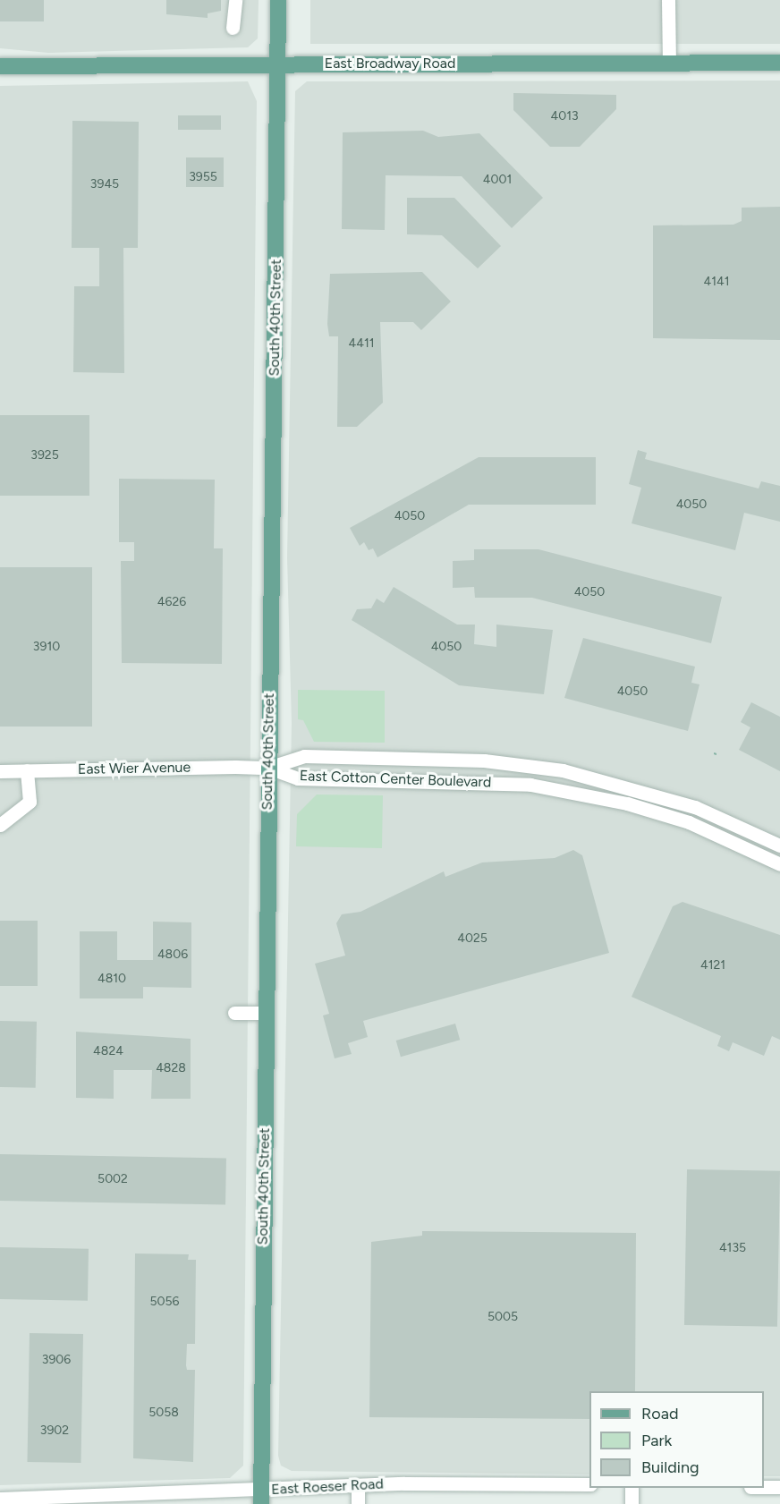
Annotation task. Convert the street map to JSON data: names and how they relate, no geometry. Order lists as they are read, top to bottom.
{
  "streets": {
    "main road": ["East Broadway Road", "South 40th Street"],
    "street": ["East Wier Avenue", "East Cotton Center Boulevard", "East Roeser Road"]
  },
  "crossings": [
    ["East Broadway Road", "South 40th Street"],
    ["South 40th Street", "East Wier Avenue"],
    ["South 40th Street", "East Cotton Center Boulevard"],
    ["South 40th Street", "East Roeser Road"],
    ["East Wier Avenue", "East Cotton Center Boulevard"]
  ],
  "house_numbers": [
    "4013",
    "3955",
    "4001",
    "3945",
    "4141",
    "4411",
    "3925",
    "4050",
    "4050",
    "4050",
    "4626",
    "3910",
    "4050",
    "4050",
    "4025",
    "4806",
    "4121",
    "4810",
    "4824",
    "4828",
    "5002",
    "4135",
    "5056",
    "5005",
    "3906",
    "5058",
    "3902"
  ],
  "legend": ["Road", "Park", "Building"]
}
